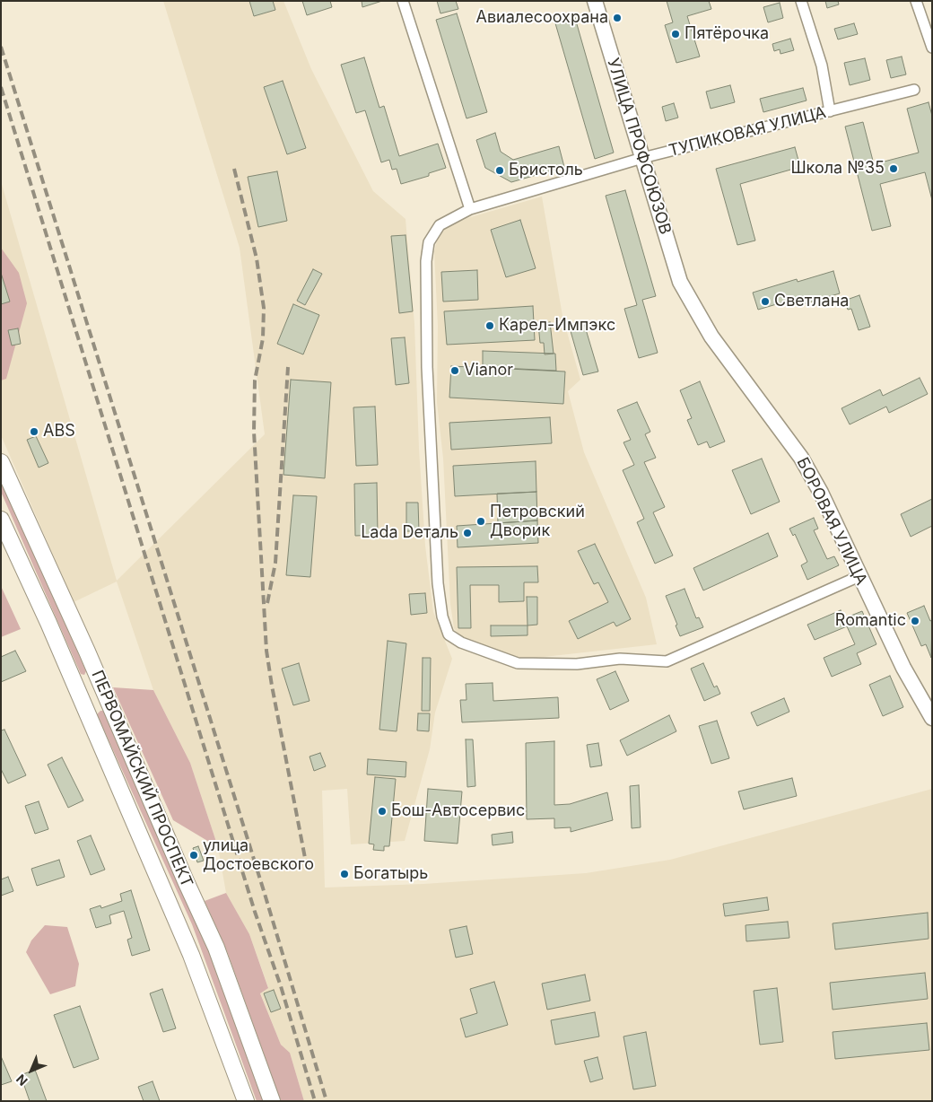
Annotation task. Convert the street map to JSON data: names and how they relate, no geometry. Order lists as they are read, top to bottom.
{
  "streets": {
    "main road": ["УЛИЦА ПРОФСОЮЗОВ", "БОРОВАЯ УЛИЦА", "ПЕРВОМАЙСКИЙ ПРОСПЕКТ"],
    "street": ["ТУПИКОВАЯ УЛИЦА"]
  },
  "crossings": [
    ["ТУПИКОВАЯ УЛИЦА", "УЛИЦА ПРОФСОЮЗОВ"],
    ["ТУПИКОВАЯ УЛИЦА", "БОРОВАЯ УЛИЦА"],
    ["УЛИЦА ПРОФСОЮЗОВ", "БОРОВАЯ УЛИЦА"]
  ],
  "places": [
    "Авиалесоохрана",
    "Пятёрочка",
    "Школа №35",
    "Бристоль",
    "Светлана",
    "Карел-Импэкс",
    "Vianor",
    "ABS",
    "Петровский Дворик",
    "Lada Dеталь",
    "Romantic",
    "Бош-Автосервис",
    "улица Достоевского",
    "Богатырь"
  ],
  "north": "bottom left"
}
